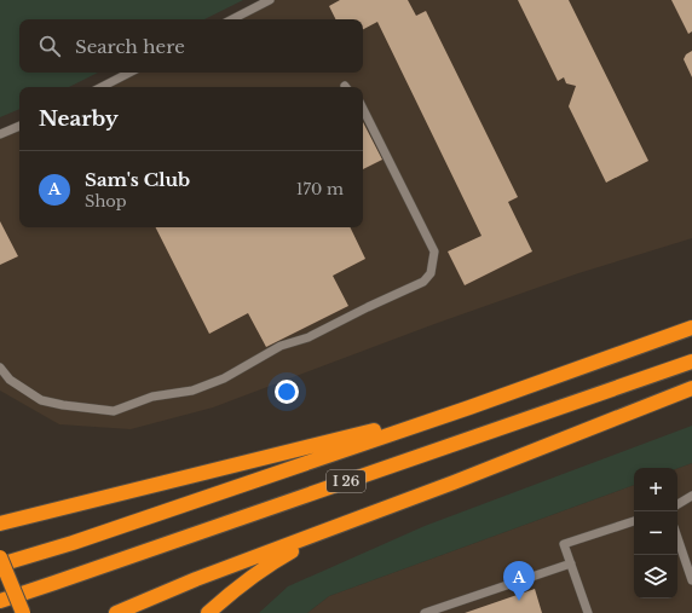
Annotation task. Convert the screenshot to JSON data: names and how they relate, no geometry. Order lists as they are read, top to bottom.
{
  "streets": {
    "highway": ["I 26"]
  },
  "page": {
    "search": "Search here",
    "heading": "Nearby",
    "list": [
      {
        "mark": "A",
        "name": "Sam's Club",
        "note": "Shop",
        "value": "170 m"
      }
    ],
    "map_buttons": ["+", "−"],
    "pins": "A"
  }
}
